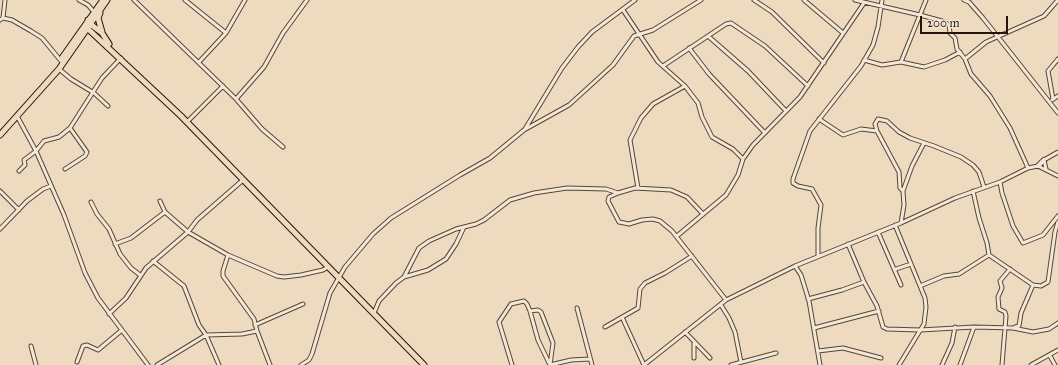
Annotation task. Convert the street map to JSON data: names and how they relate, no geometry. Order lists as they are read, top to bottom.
{
  "scale_bar": "200 m"
}
